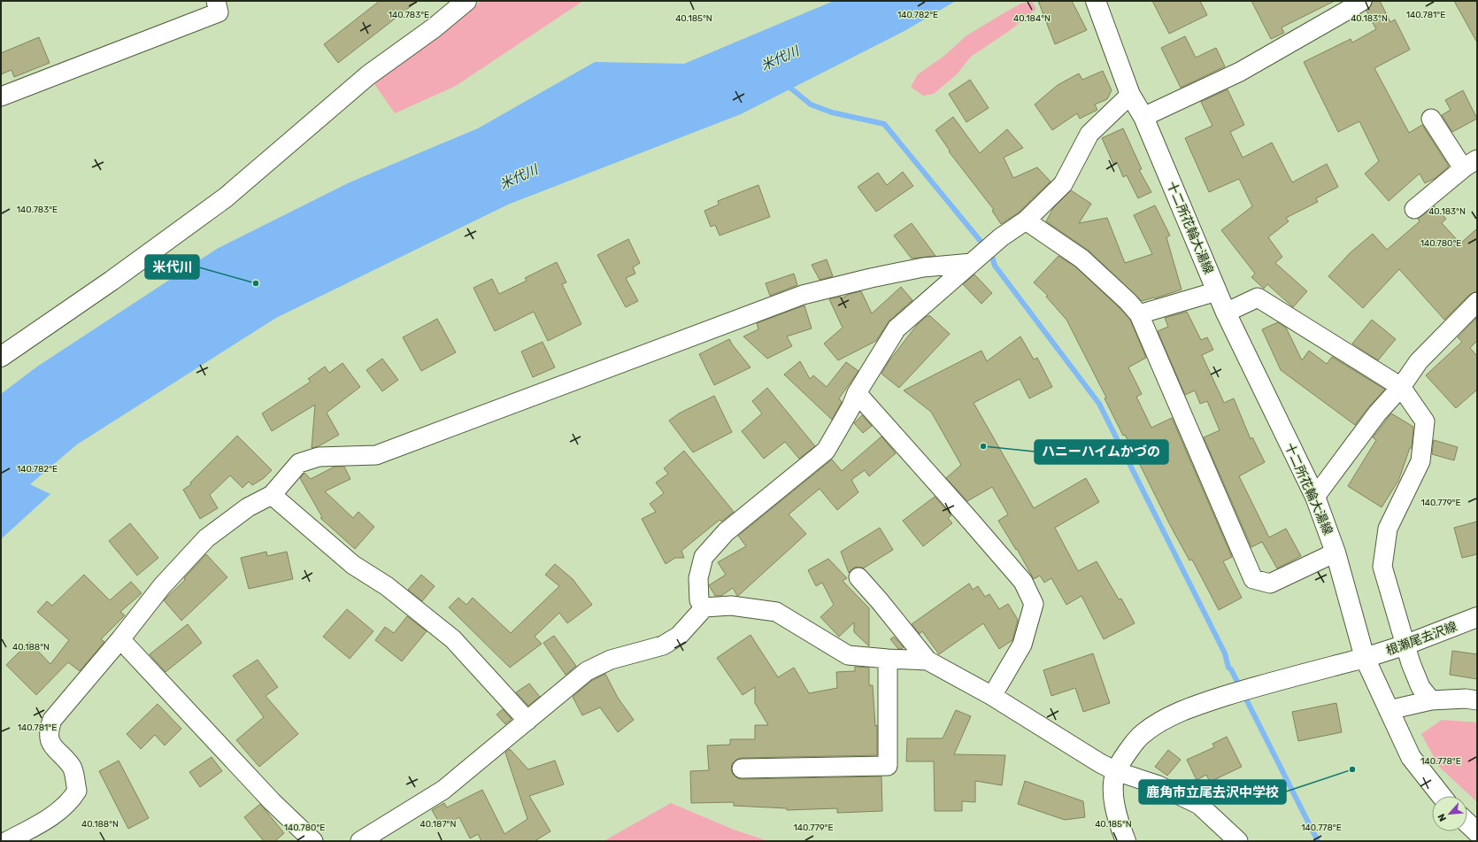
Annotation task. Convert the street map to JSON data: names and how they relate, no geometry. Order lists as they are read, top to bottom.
{
  "streets": {
    "main road": ["十二所花輪大湯線", "根瀬尾去沢線"]
  },
  "crossings": [
    ["十二所花輪大湯線", "根瀬尾去沢線"]
  ],
  "water": ["米代川"],
  "places": ["米代川", "ハニーハイムかづの", "鹿角市立尾去沢中学校"],
  "north": "bottom left",
  "coordinates": [
    "140.783°E",
    "140.782°E",
    "140.781°E",
    "40.185°N",
    "40.184°N",
    "40.183°N",
    "140.780°E",
    "140.779°E",
    "40.188°N",
    "140.778°E",
    "40.187°N"
  ]
}
